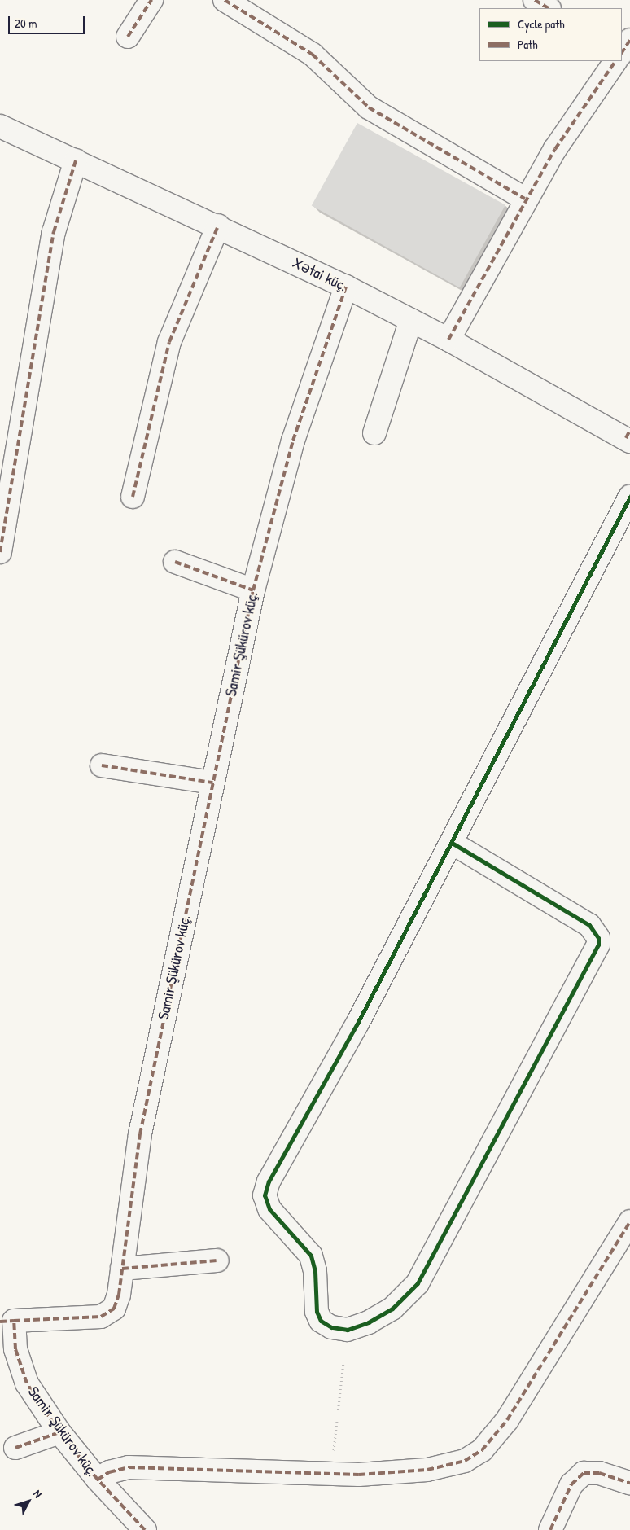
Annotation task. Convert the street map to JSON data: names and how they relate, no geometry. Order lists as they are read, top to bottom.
{
  "streets": {
    "street": ["Xətai küç.", "Samir Şükürov küç."]
  },
  "crossings": [
    ["Xətai küç.", "Samir Şükürov küç."]
  ],
  "legend": ["Cycle path", "Path"],
  "scale_bar": "20 m",
  "north": "top right"
}
